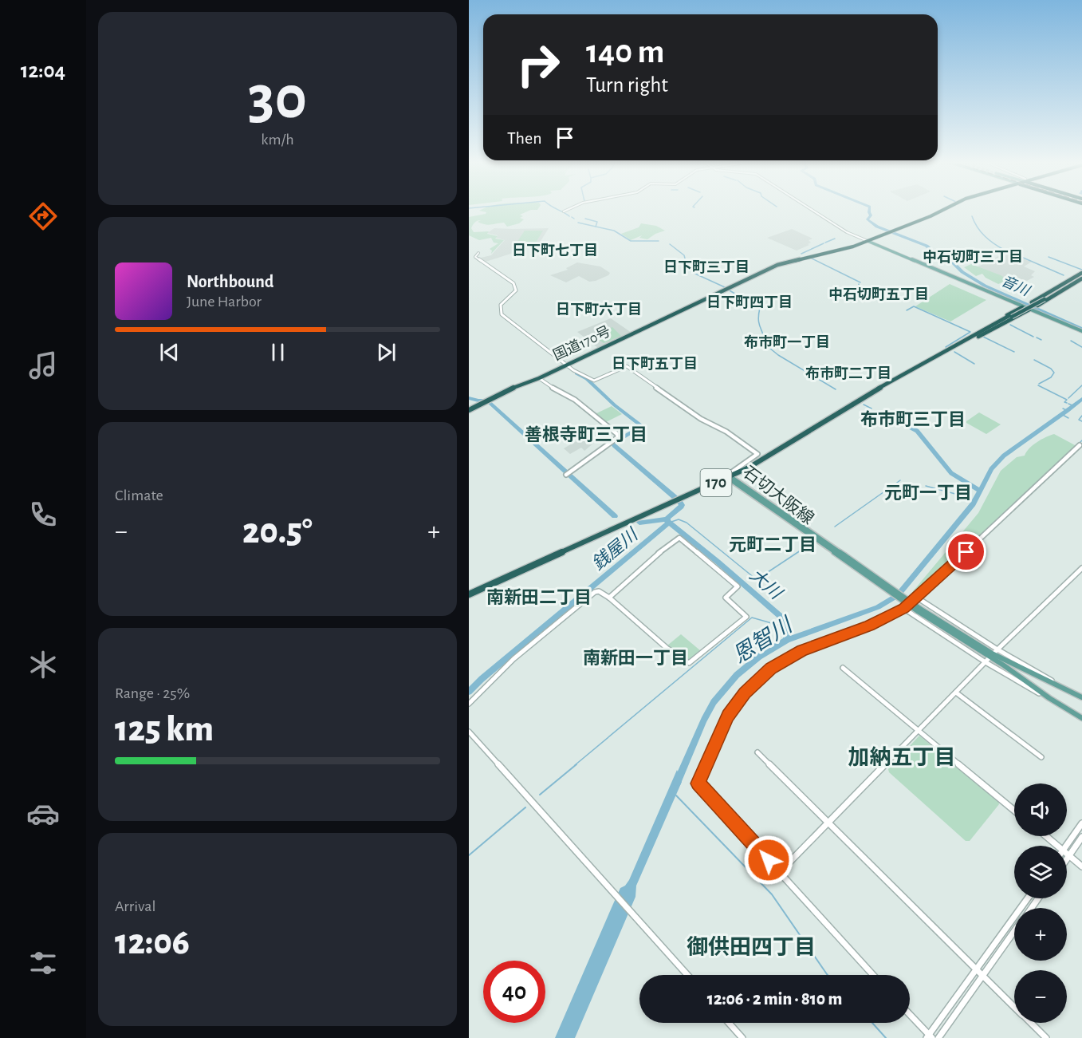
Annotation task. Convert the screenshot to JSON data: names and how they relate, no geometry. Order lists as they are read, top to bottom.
{
  "streets": {
    "highway": ["国道170号", "170"],
    "main road": ["石切大阪線"]
  },
  "crossings": [
    ["170", "石切大阪線"]
  ],
  "districts": [
    "日下町七丁目",
    "中石切町三丁目",
    "日下町三丁目",
    "中石切町五丁目",
    "日下町四丁目",
    "日下町六丁目",
    "布市町一丁目",
    "日下町五丁目",
    "布市町二丁目",
    "布市町三丁目",
    "善根寺町三丁目",
    "元町一丁目",
    "元町二丁目",
    "南新田二丁目",
    "南新田一丁目",
    "加納五丁目",
    "御供田四丁目"
  ],
  "water": [
    "音川",
    "銭屋川",
    "大川",
    "恩智川"
  ],
  "page": {
    "tabs": "12:04",
    "tile": [
      ["30", "km/h"],
      "Climate",
      ["Range · 25%", "125 km"],
      ["Arrival", "12:06"]
    ],
    "turn": ["140 m", "Turn right"],
    "then": "Then",
    "song": ["Northbound", "June Harbor"],
    "heat": ["−", "20.5°", "+"],
    "map_buttons": ["+", "−"],
    "limit": "40",
    "trip": "12:06 · 2 min · 810 m"
  }
}
